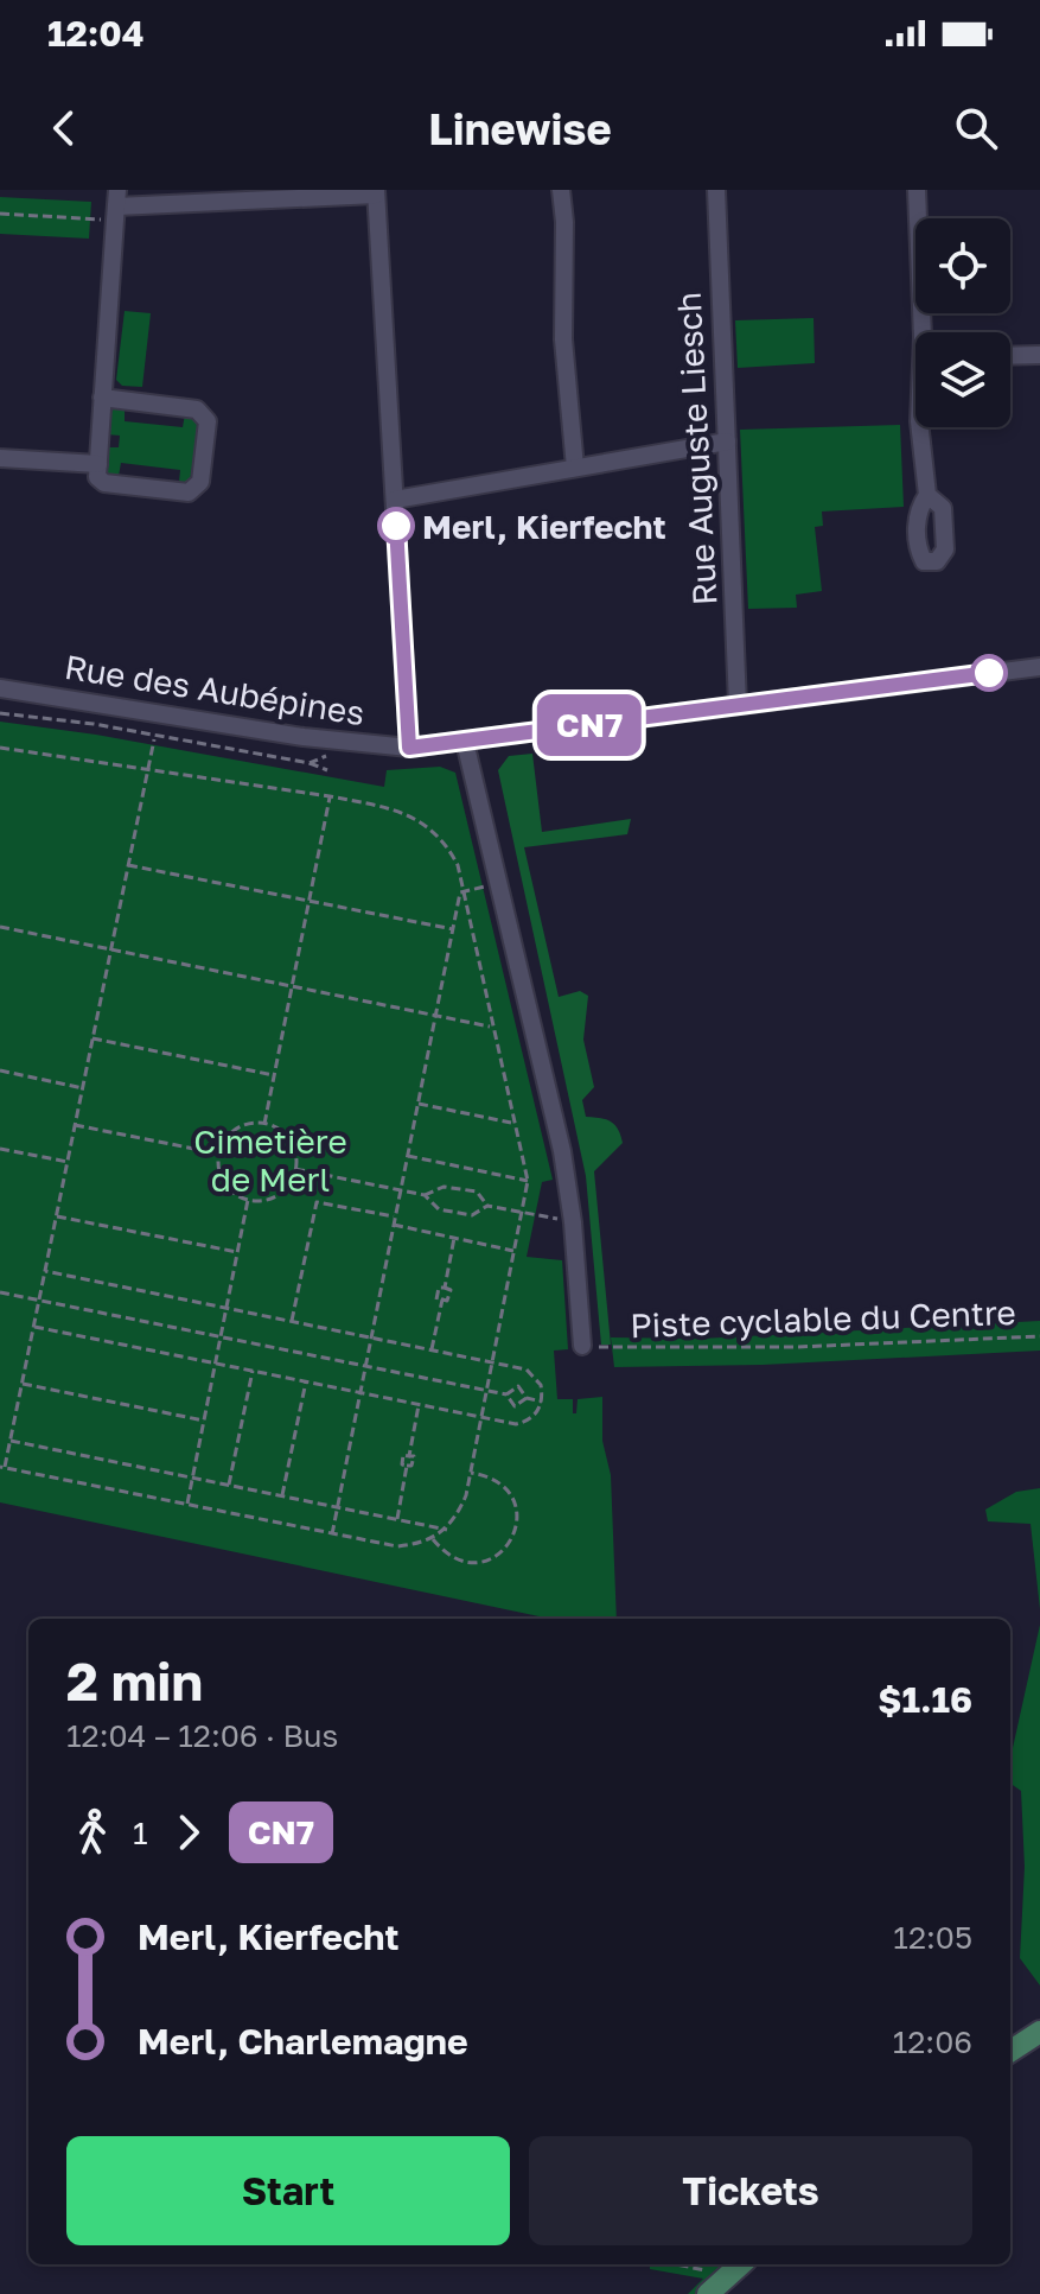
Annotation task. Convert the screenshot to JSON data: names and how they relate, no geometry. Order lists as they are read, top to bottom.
{
  "streets": {
    "street": ["Rue Auguste Liesch", "Rue des Aubépines"],
    "path": ["Piste cyclable du Centre"]
  },
  "crossings": [
    ["Rue Auguste Liesch", "Rue des Aubépines"]
  ],
  "parks": ["Cimetière de Merl"],
  "places": ["Merl, Kierfecht"],
  "lines": ["bus line CN7"],
  "page": {
    "status": "12:04",
    "header": "Linewise",
    "on_map": "CN7",
    "heading": ["2 min", "12:04 – 12:06 · Bus", "$1.16"],
    "legs": ["1", "CN7"],
    "list": [
      {
        "name": "Merl, Kierfecht",
        "value": "12:05"
      },
      {
        "name": "Merl, Charlemagne",
        "value": "12:06"
      }
    ],
    "buttons": ["Start", "Tickets"]
  }
}
